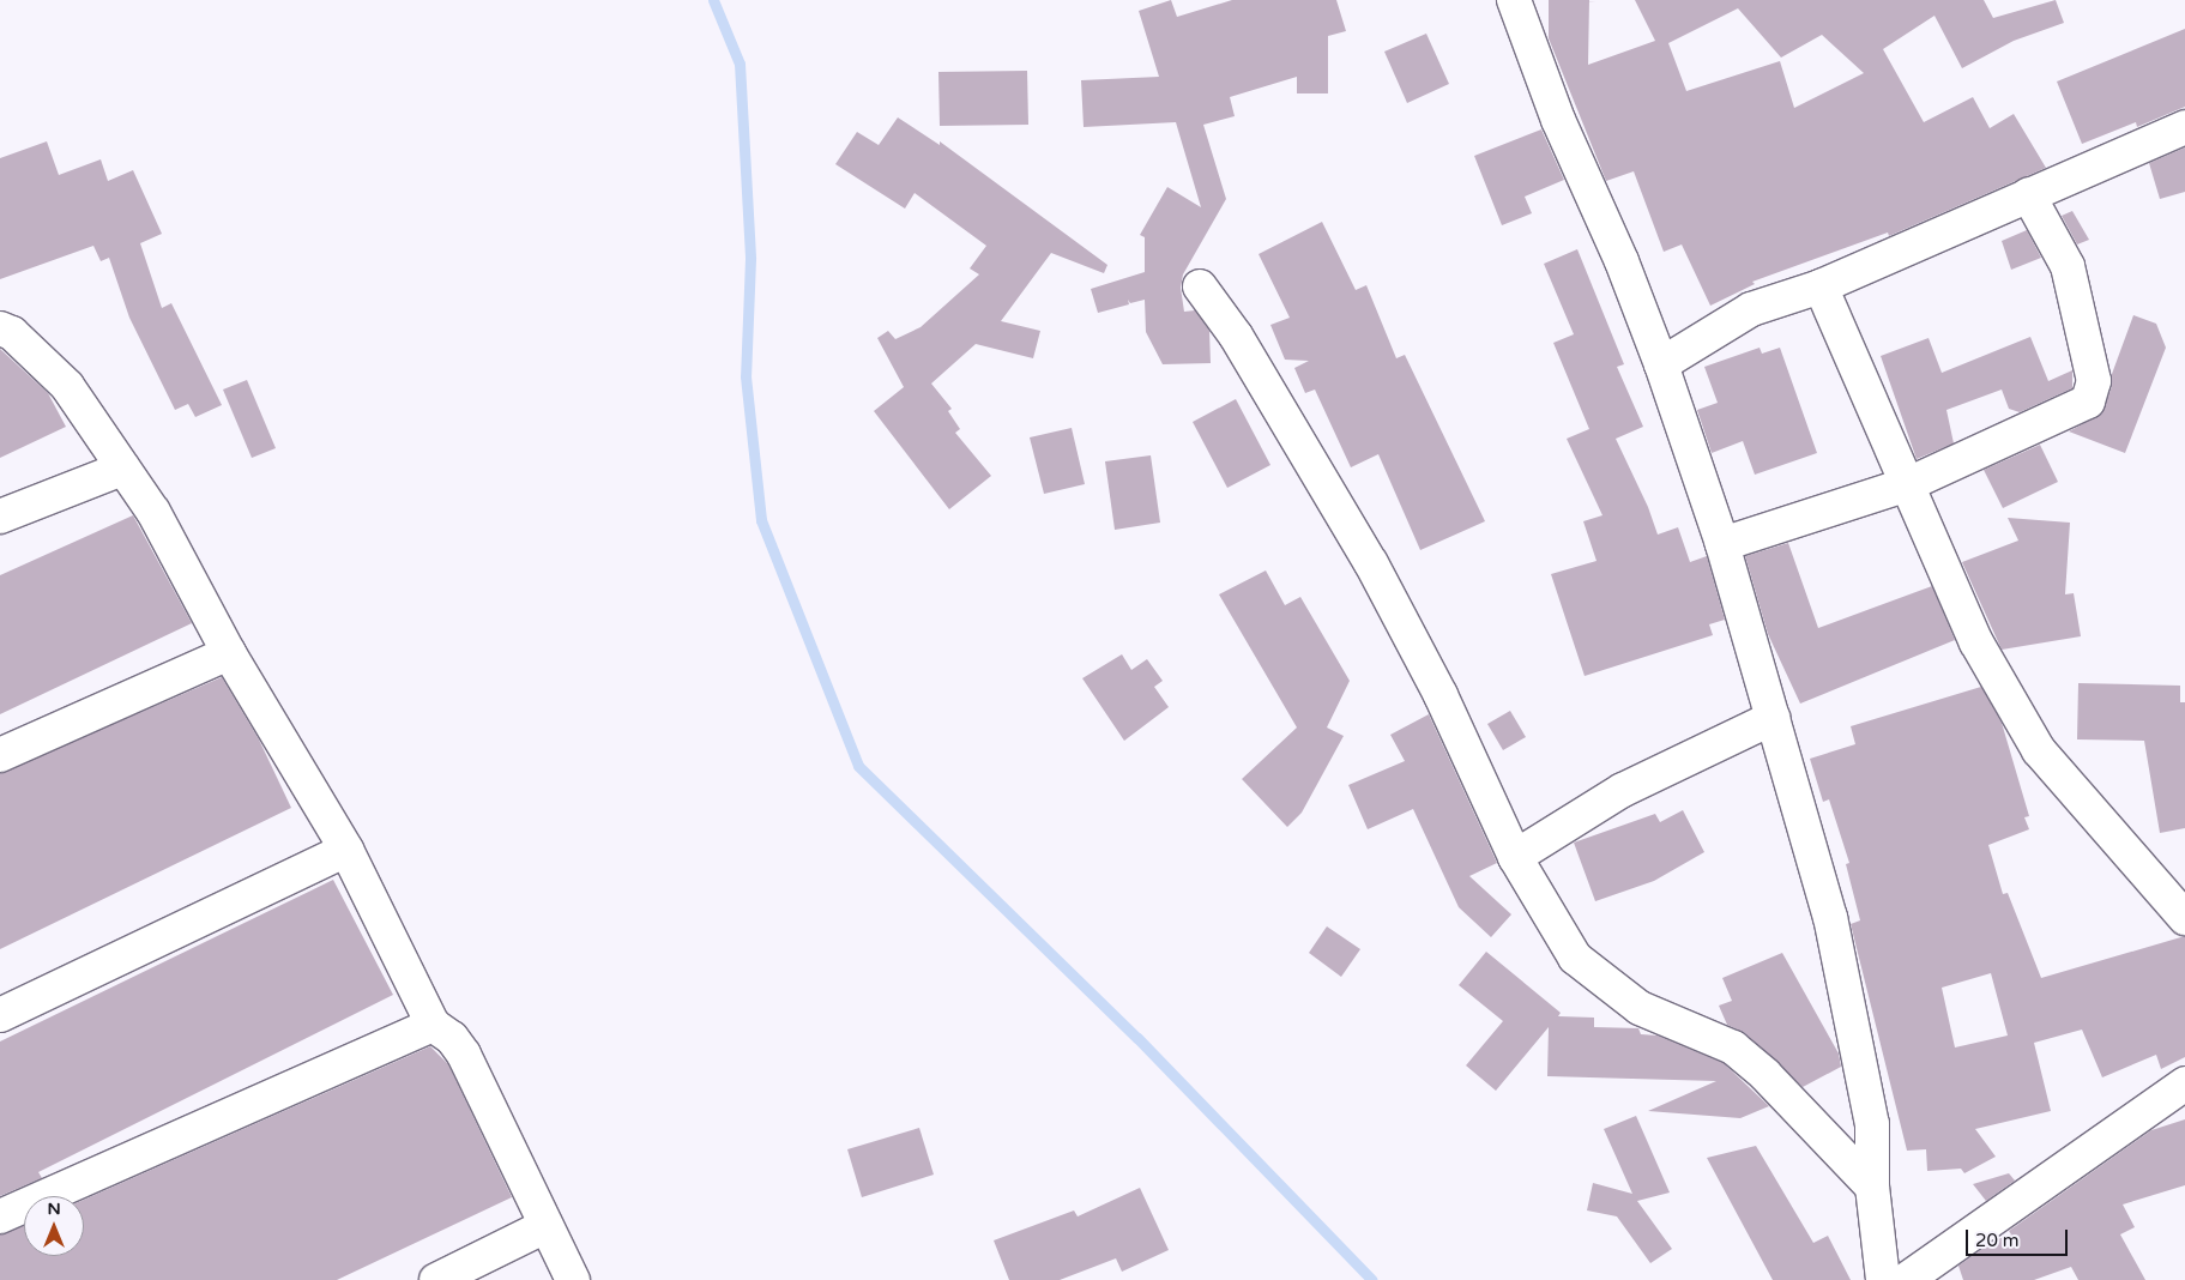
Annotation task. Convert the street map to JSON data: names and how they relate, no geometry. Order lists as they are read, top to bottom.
{
  "scale_bar": "20 m",
  "north": "top"
}
